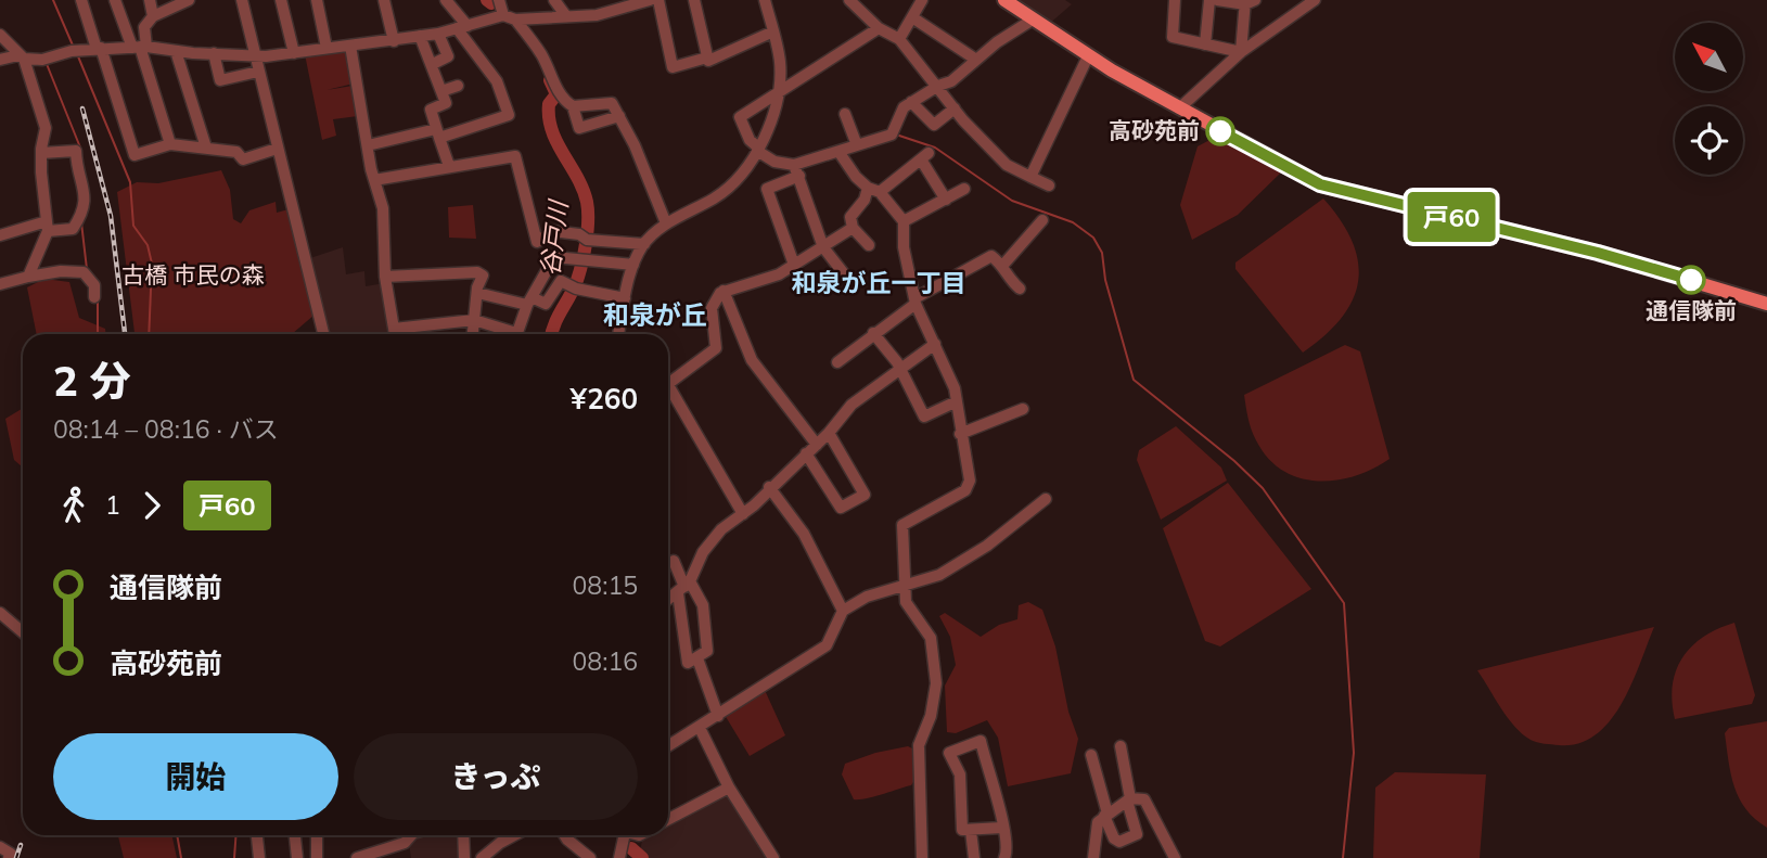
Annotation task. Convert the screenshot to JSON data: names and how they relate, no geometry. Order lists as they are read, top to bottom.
{
  "districts": ["和泉が丘一丁目", "和泉が丘"],
  "water": ["谷戸川"],
  "parks": ["古橋 市民の森"],
  "places": ["高砂苑前", "通信隊前"],
  "lines": ["bus line 戸60"],
  "north": "top left",
  "page": {
    "on_map": "戸60",
    "heading": ["2 分", "08:14 – 08:16 · バス", "¥260"],
    "legs": ["1", "戸60"],
    "list": [
      {
        "name": "通信隊前",
        "value": "08:15"
      },
      {
        "name": "高砂苑前",
        "value": "08:16"
      }
    ],
    "buttons": ["開始", "きっぷ"]
  }
}
